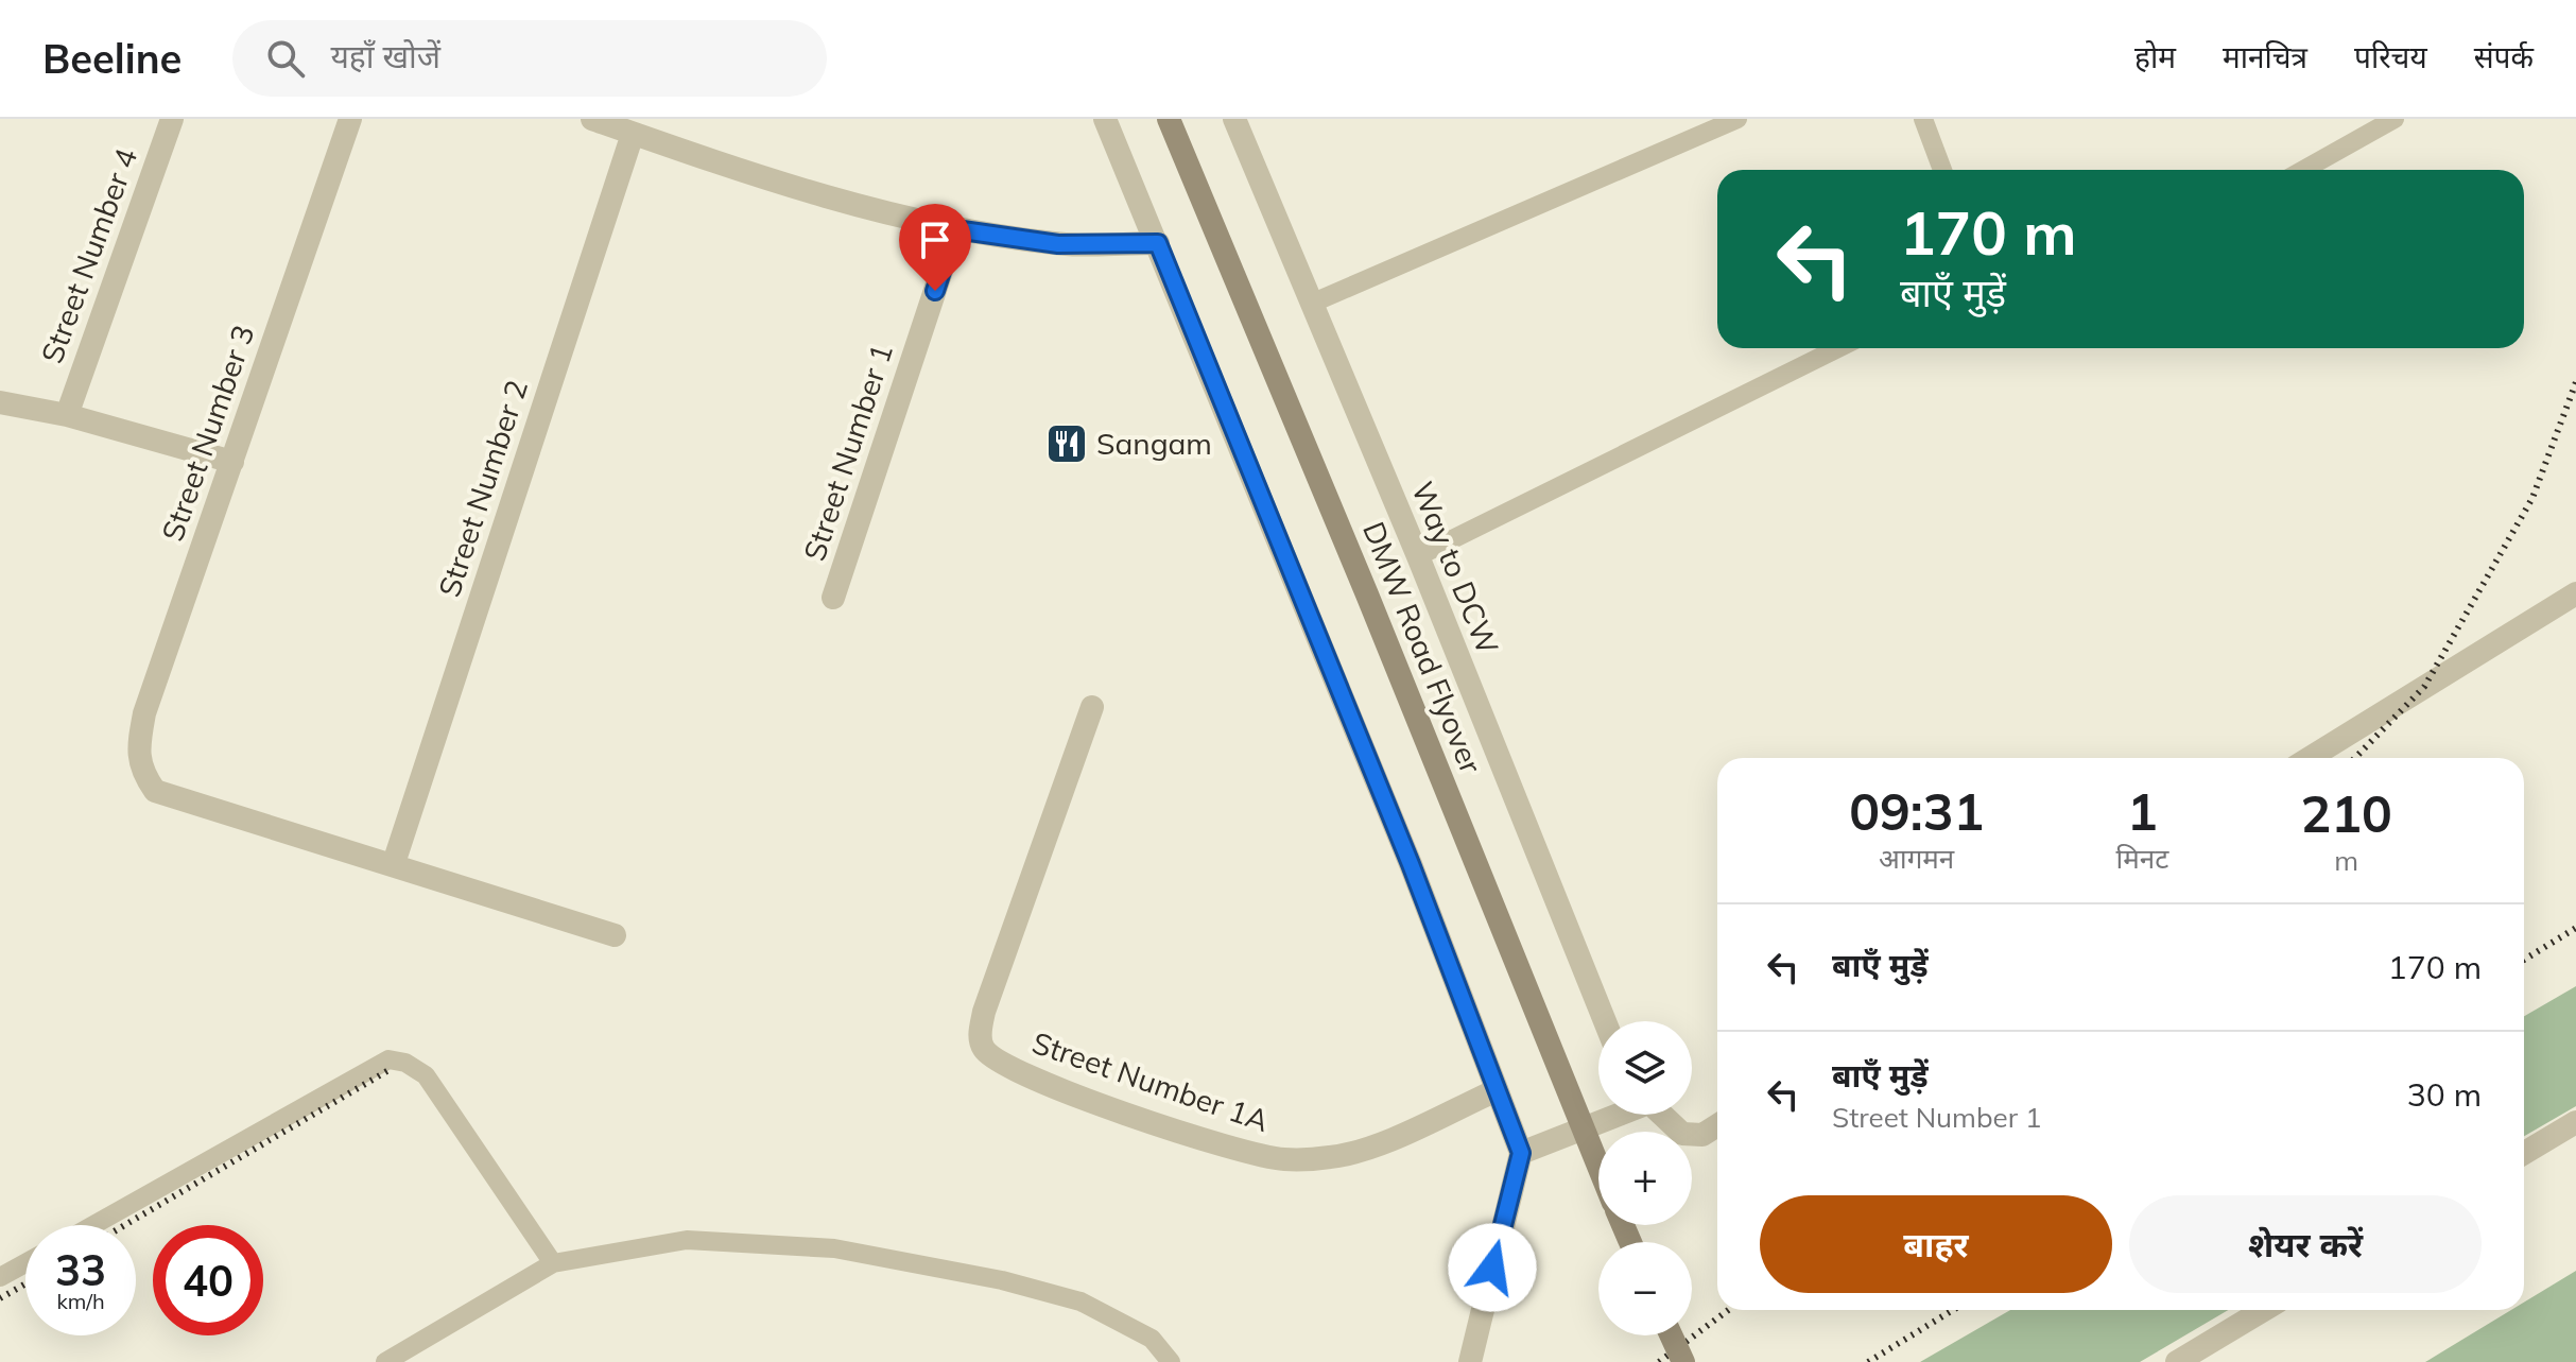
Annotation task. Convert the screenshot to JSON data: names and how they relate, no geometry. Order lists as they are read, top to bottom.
{
  "streets": {
    "main road": ["DMW Road Flyover"],
    "street": [
      "Street Number 4",
      "Street Number 3",
      "Street Number 1",
      "Street Number 2",
      "Way to DCW",
      "Street Number 1A"
    ]
  },
  "crossings": [
    ["Street Number 3", "Street Number 2"]
  ],
  "places": {
    "restaurant": ["Sangam"]
  },
  "page": {
    "header": "Beeline",
    "search": "यहाँ खोजें",
    "nav": [
      "होम",
      "मानचित्र",
      "परिचय",
      "संपर्क"
    ],
    "turn": ["170 m", "बाएँ मुड़ें"],
    "eta": [
      "09:31",
      "आगमन",
      "1",
      "मिनट",
      "210",
      "m"
    ],
    "list": [
      {
        "name": "बाएँ मुड़ें",
        "value": "170 m"
      },
      {
        "name": "बाएँ मुड़ें",
        "note": "Street Number 1",
        "value": "30 m"
      }
    ],
    "map_buttons": ["+", "−"],
    "buttons": ["बाहर", "शेयर करें"],
    "speed": "33 km/h",
    "limit": "40"
  }
}
